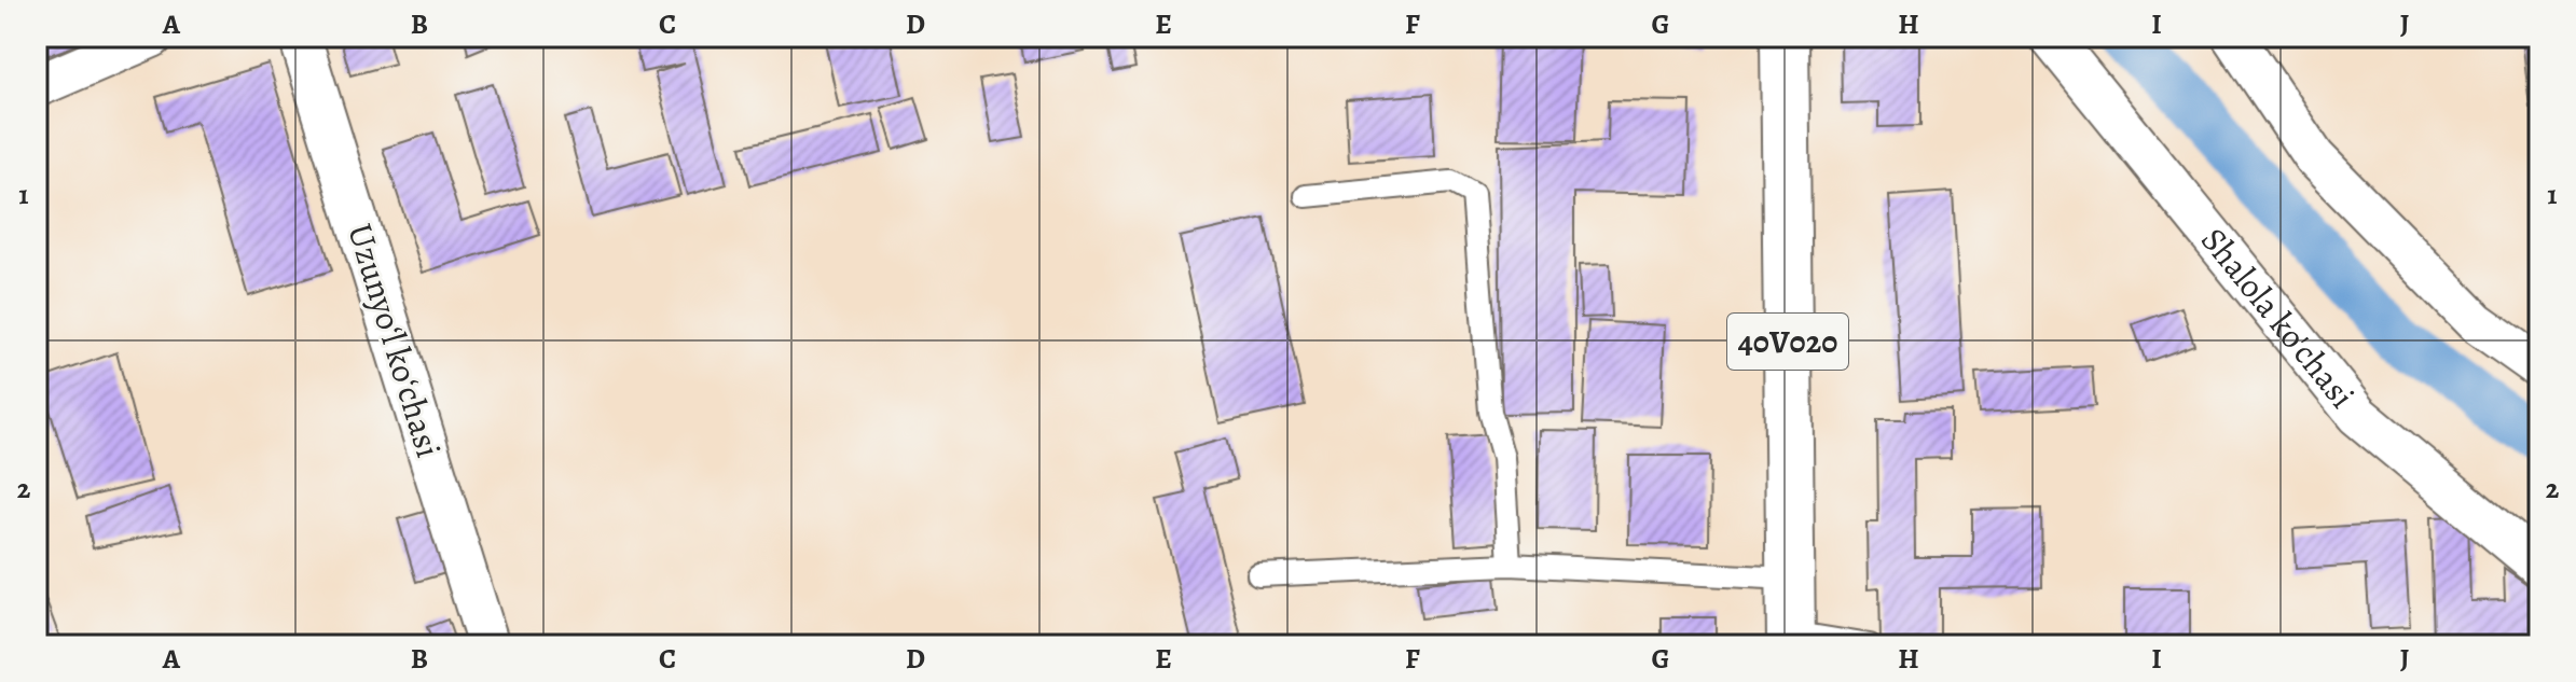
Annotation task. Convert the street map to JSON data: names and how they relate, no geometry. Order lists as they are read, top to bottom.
{
  "streets": {
    "main road": ["40V020"],
    "street": ["Shalola ko'chasi", "Uzunyoʻl koʻchasi"]
  },
  "grid": {
    "columns": [
      "A",
      "B",
      "C",
      "D",
      "E",
      "F",
      "G",
      "H",
      "I",
      "J"
    ],
    "rows": ["1", "2"]
  }
}
